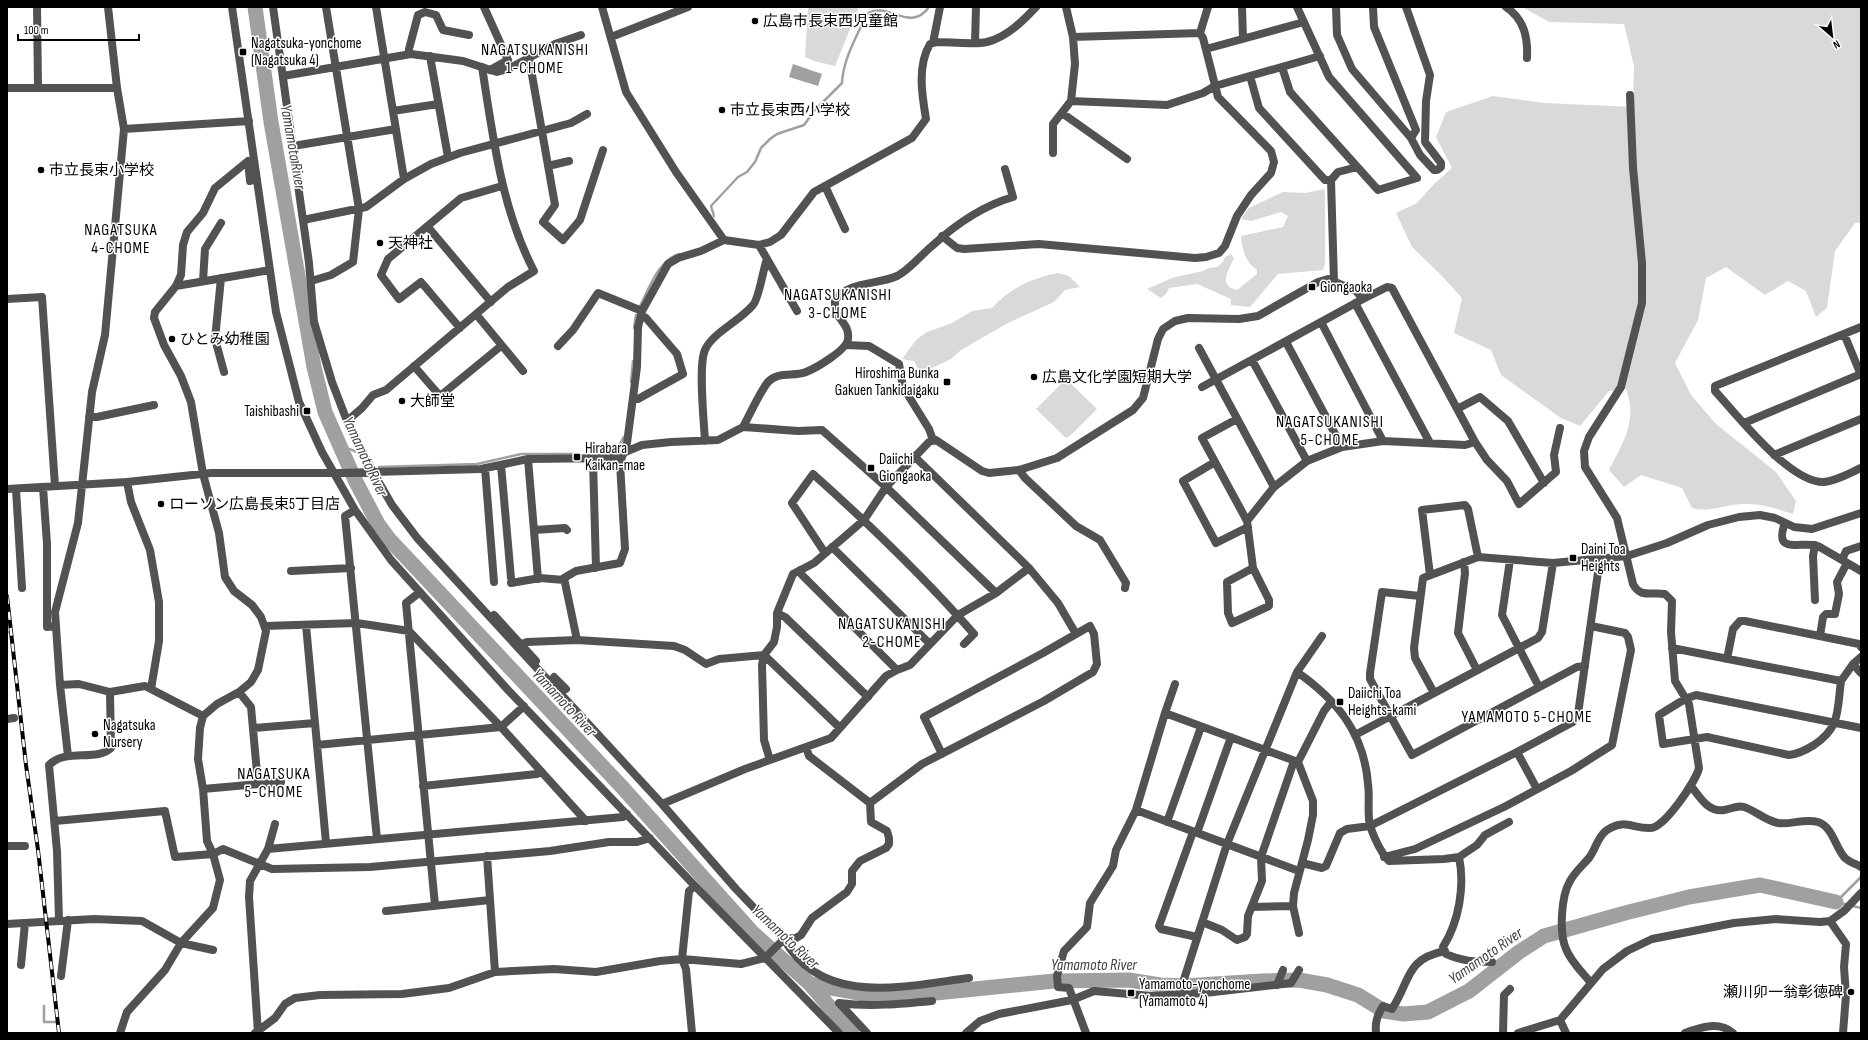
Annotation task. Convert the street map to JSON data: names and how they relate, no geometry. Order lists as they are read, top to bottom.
{
  "districts": [
    "NAGATSUKANISHI 1-CHOME",
    "NAGATSUKA 4-CHOME",
    "NAGATSUKANISHI 3-CHOME",
    "NAGATSUKANISHI 5-CHOME",
    "NAGATSUKANISHI 2-CHOME",
    "YAMAMOTO 5-CHOME",
    "NAGATSUKA 5-CHOME"
  ],
  "water": ["Yamamoto River"],
  "places": {
    "other": [
      "広島市長束西児童館",
      "市立長束西小学校",
      "市立長束小学校",
      "天神社",
      "ひとみ幼稚園",
      "広島文化学園短期大学",
      "大師堂",
      "ローソン広島長束5丁目店",
      "Nagatsuka Nursery",
      "瀬川卯一翁彰徳碑"
    ],
    "transit": [
      "Nagatsuka-yonchome (Nagatsuka 4)",
      "Giongaoka",
      "Hiroshima Bunka Gakuen Tankidaigaku",
      "Taishibashi",
      "Hirabara Kaikan-mae",
      "Daiichi Giongaoka",
      "Daini Toa Heights",
      "Daiichi Toa Heights-kami",
      "Yamamoto-yonchome (Yamamoto 4)"
    ]
  },
  "scale_bar": "100 m",
  "north": "bottom right"
}
